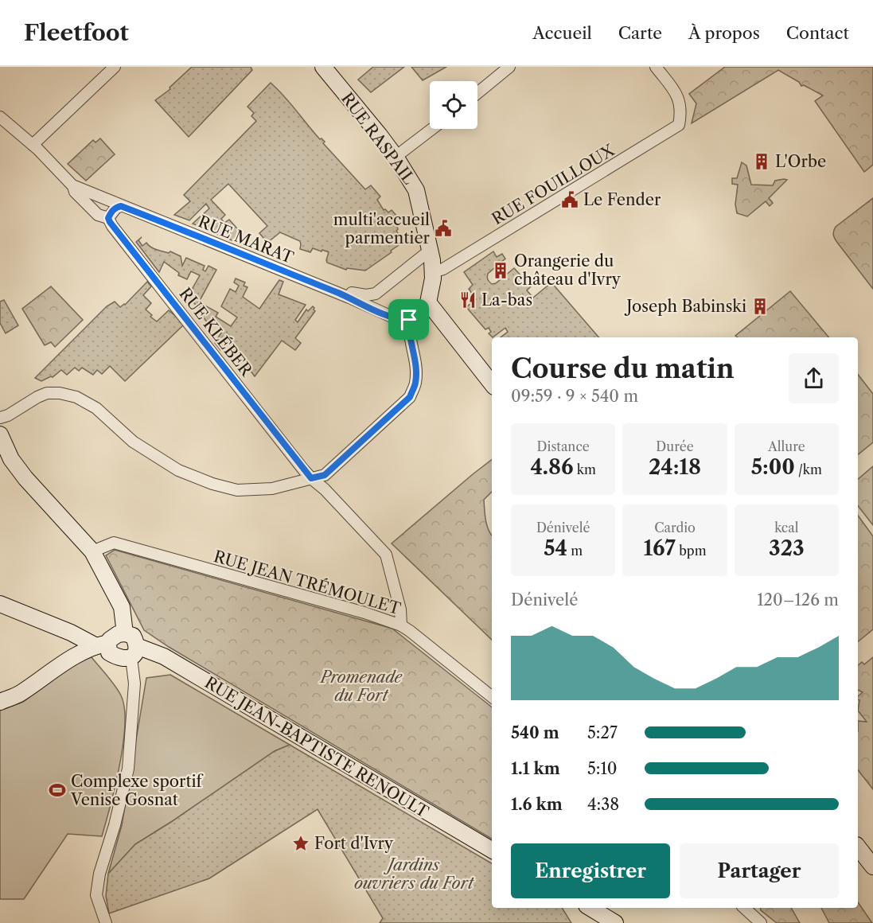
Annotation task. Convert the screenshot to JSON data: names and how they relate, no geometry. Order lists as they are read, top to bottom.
{
  "streets": {
    "main road": ["RUE RASPAIL", "RUE JEAN-BAPTISTE RENOULT"],
    "street": [
      "RUE FOUILLOUX",
      "RUE MARAT",
      "RUE KLÉBER",
      "RUE JEAN TRÉMOULET"
    ]
  },
  "crossings": [
    ["RUE RASPAIL", "RUE FOUILLOUX"],
    ["RUE MARAT", "RUE KLÉBER"],
    ["RUE KLÉBER", "RUE JEAN TRÉMOULET"]
  ],
  "parks": ["Promenade du Fort", "Jardins ouvriers du Fort"],
  "places": {
    "building": ["L'Orbe", "Orangerie du château d'Ivry", "Joseph Babinski"],
    "public building": ["Le Fender", "multi'accueil parmentier"],
    "restaurant": ["La-bas"],
    "sports": ["Complexe sportif Venise Gosnat"],
    "place": ["Fort d'Ivry"]
  },
  "page": {
    "header": "Fleetfoot",
    "nav": [
      "Accueil",
      "Carte",
      "À propos",
      "Contact"
    ],
    "heading": ["Course du matin", "09:59 · 9 × 540 m"],
    "stats": [
      ["Distance", "4.86 km"],
      ["Durée", "24:18"],
      ["Allure", "5:00 /km"],
      ["Dénivelé", "54 m"],
      ["Cardio", "167 bpm"],
      ["kcal", "323"]
    ],
    "chart": ["Dénivelé", "120–126 m"],
    "list": [
      {
        "name": "540 m",
        "note": "5:27"
      },
      {
        "name": "1.1 km",
        "note": "5:10"
      },
      {
        "name": "1.6 km",
        "note": "4:38"
      }
    ],
    "buttons": ["Enregistrer", "Partager"]
  }
}
